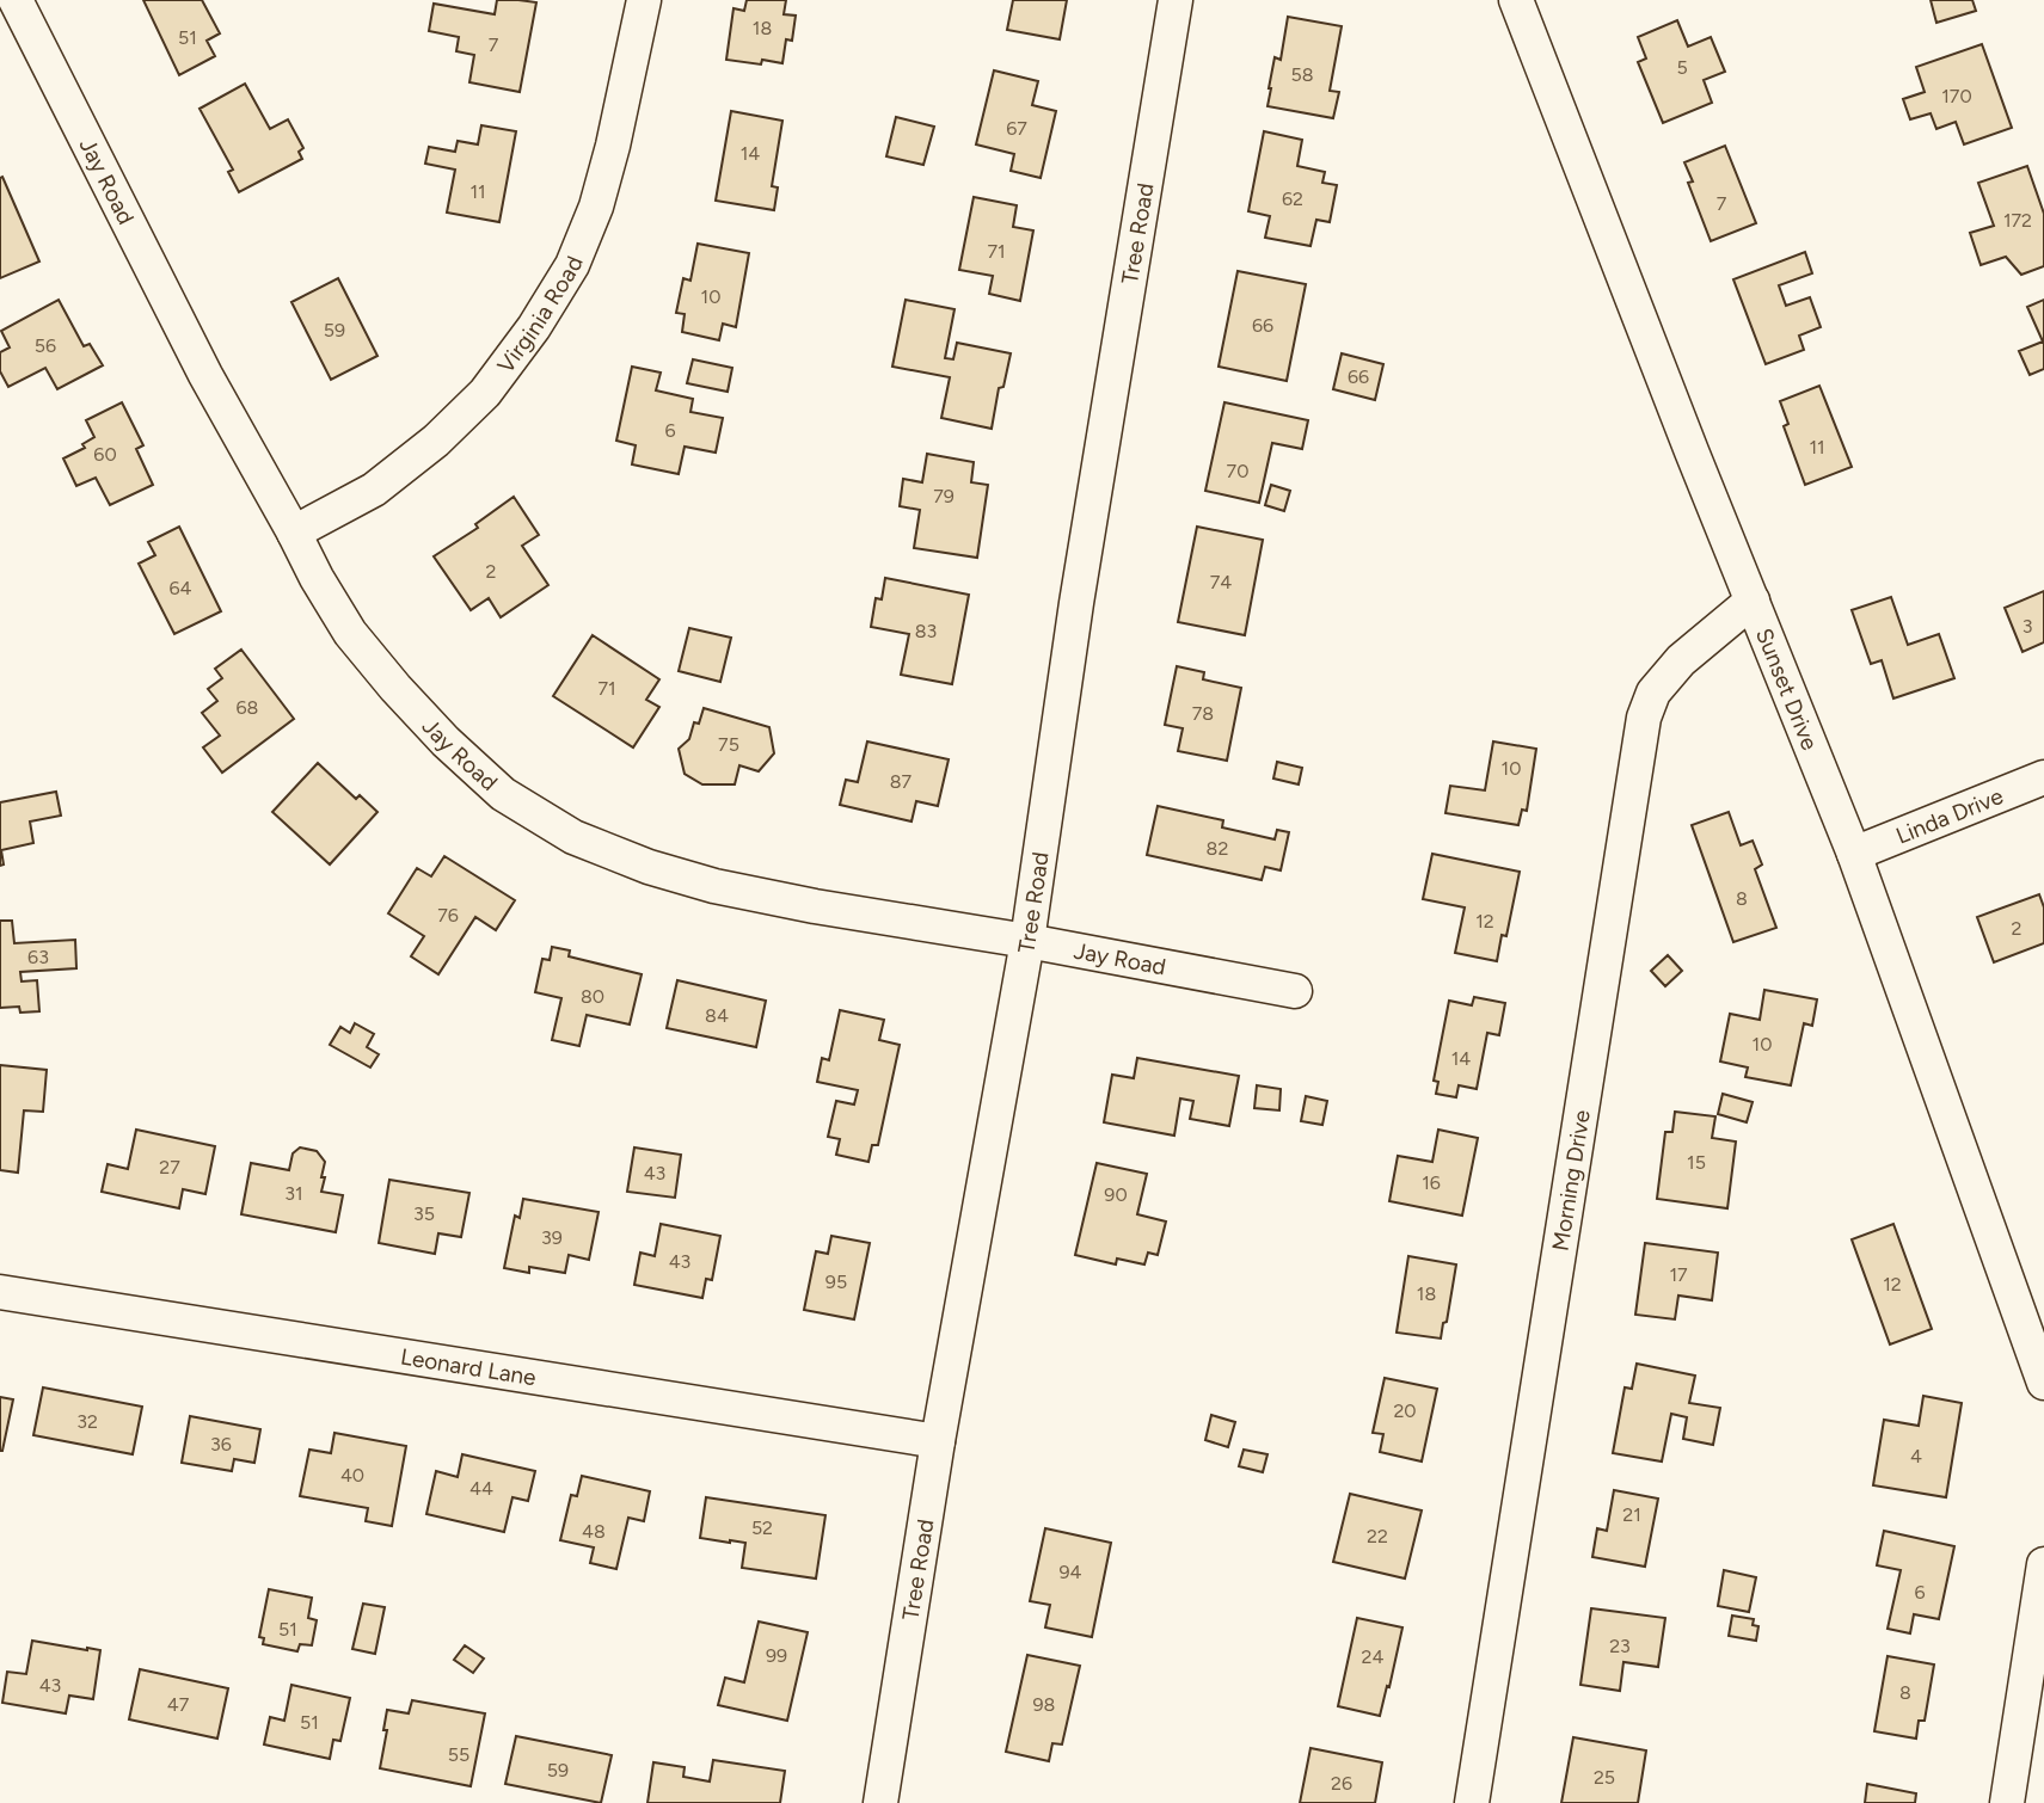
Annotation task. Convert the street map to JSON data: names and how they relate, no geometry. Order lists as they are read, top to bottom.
{
  "streets": {
    "street": [
      "Jay Road",
      "Tree Road",
      "Virginia Road",
      "Sunset Drive",
      "Linda Drive",
      "Morning Drive",
      "Leonard Lane"
    ]
  },
  "crossings": [
    ["Jay Road", "Tree Road"],
    ["Jay Road", "Virginia Road"],
    ["Tree Road", "Leonard Lane"],
    ["Sunset Drive", "Linda Drive"],
    ["Sunset Drive", "Morning Drive"]
  ],
  "house_numbers": [
    "18",
    "51",
    "7",
    "5",
    "58",
    "170",
    "67",
    "14",
    "11",
    "62",
    "7",
    "172",
    "71",
    "10",
    "66",
    "59",
    "56",
    "66",
    "6",
    "11",
    "60",
    "70",
    "79",
    "2",
    "74",
    "64",
    "3",
    "83",
    "71",
    "68",
    "78",
    "75",
    "10",
    "87",
    "82",
    "8",
    "76",
    "12",
    "2",
    "63",
    "80",
    "84",
    "10",
    "14",
    "15",
    "27",
    "43",
    "16",
    "31",
    "90",
    "35",
    "39",
    "43",
    "17",
    "95",
    "12",
    "18",
    "20",
    "32",
    "36",
    "4",
    "40",
    "44",
    "21",
    "52",
    "48",
    "22",
    "94",
    "6",
    "51",
    "23",
    "99",
    "24",
    "43",
    "8",
    "47",
    "98",
    "51",
    "55",
    "59",
    "25",
    "26"
  ]
}
